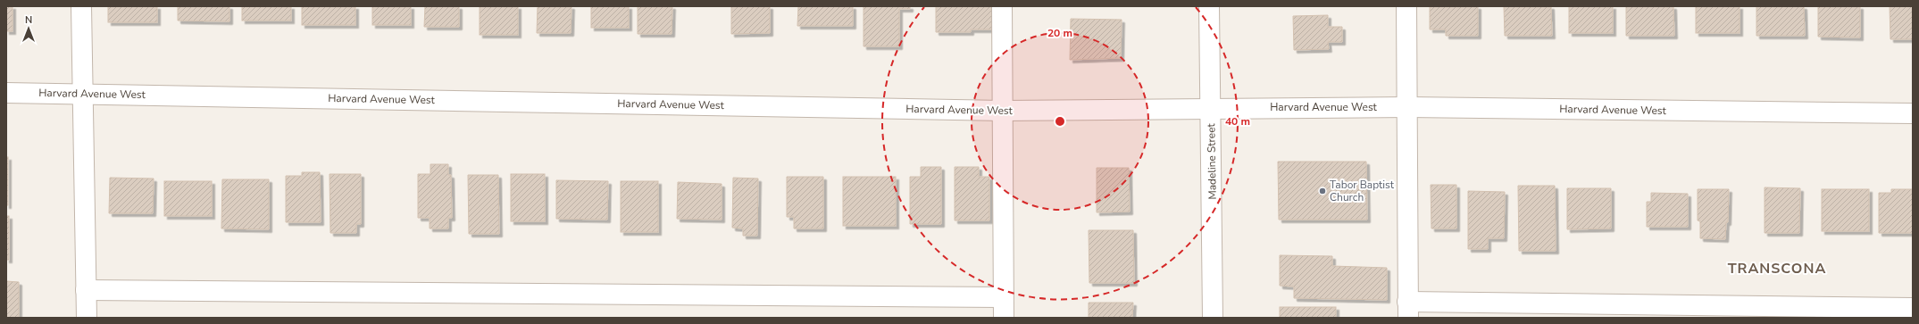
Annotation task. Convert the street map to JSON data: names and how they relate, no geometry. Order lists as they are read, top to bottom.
{
  "streets": {
    "street": ["Harvard Avenue West", "Madeline Street"]
  },
  "crossings": [
    ["Harvard Avenue West", "Madeline Street"]
  ],
  "districts": ["TRANSCONA"],
  "places": ["Tabor Baptist Church"],
  "north": "top",
  "rings": ["20 m", "40 m"]
}
